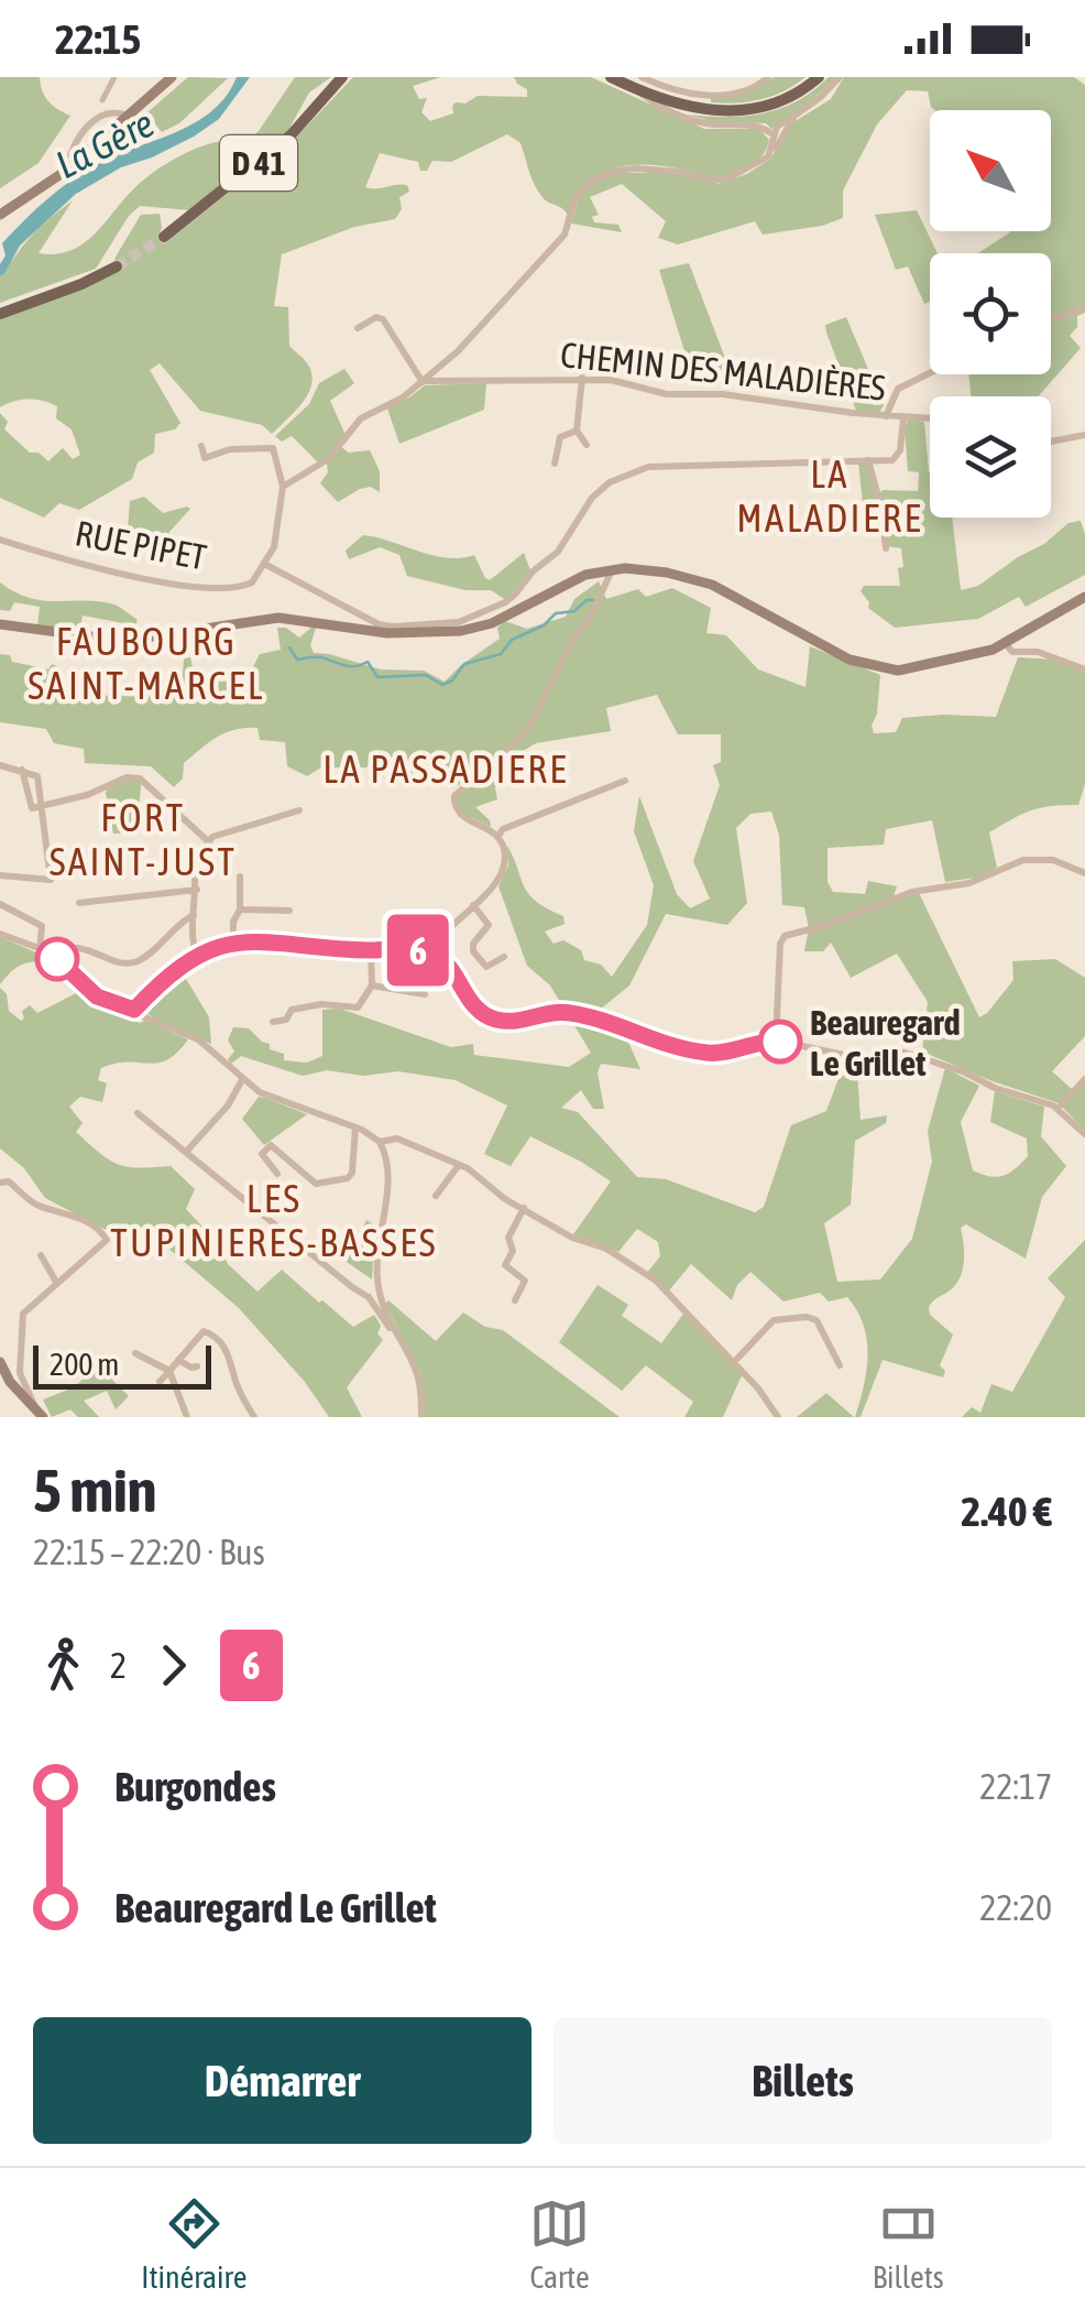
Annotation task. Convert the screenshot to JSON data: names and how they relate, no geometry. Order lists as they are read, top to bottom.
{
  "streets": {
    "main road": ["D 41"],
    "street": ["CHEMIN DES MALADIÈRES", "RUE PIPET"]
  },
  "districts": [
    "LA MALADIERE",
    "FAUBOURG SAINT-MARCEL",
    "LA PASSADIERE",
    "FORT SAINT-JUST",
    "LES TUPINIERES-BASSES"
  ],
  "water": ["La Gère"],
  "places": ["Beauregard Le Grillet"],
  "lines": ["bus line 6"],
  "scale_bar": "200 m",
  "north": "top left",
  "page": {
    "status": "22:15",
    "on_map": "6",
    "scale": "200 m",
    "heading": ["5 min", "22:15 – 22:20 · Bus", "2.40 €"],
    "legs": ["2", "6"],
    "list": [
      {
        "name": "Burgondes",
        "value": "22:17"
      },
      {
        "name": "Beauregard Le Grillet",
        "value": "22:20"
      }
    ],
    "buttons": ["Démarrer", "Billets"],
    "tabs": ["Itinéraire", "Carte", "Billets"]
  }
}
